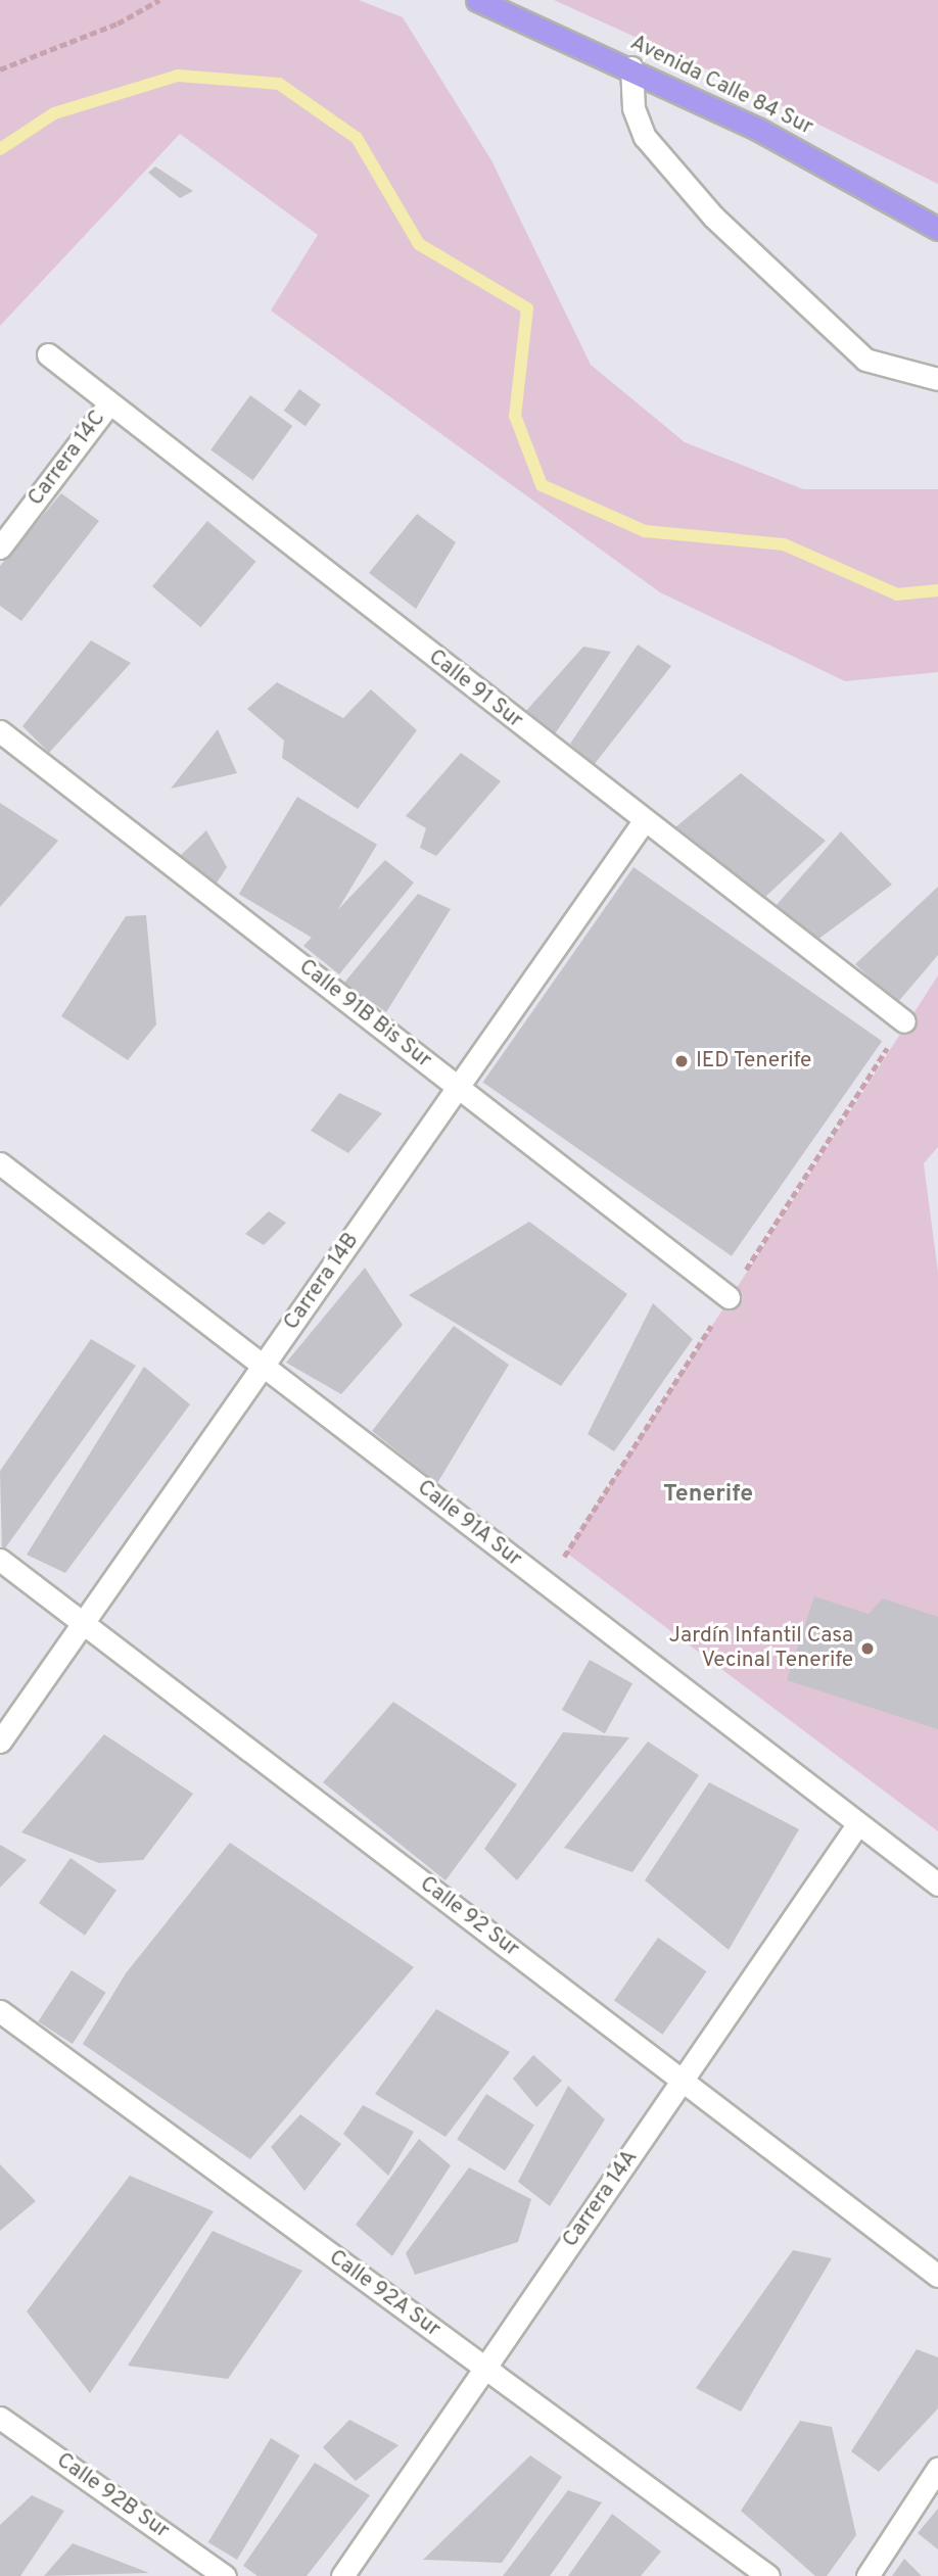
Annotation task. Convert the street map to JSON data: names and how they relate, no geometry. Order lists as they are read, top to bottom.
{
  "streets": {
    "highway": ["Avenida Calle 84 Sur"],
    "street": [
      "Carrera 14C",
      "Calle 91 Sur",
      "Calle 91B Bis Sur",
      "Carrera 14B",
      "Calle 91A Sur",
      "Calle 92 Sur",
      "Carrera 14A",
      "Calle 92A Sur",
      "Calle 92B Sur"
    ]
  },
  "crossings": [
    ["Carrera 14C", "Calle 91 Sur"],
    ["Calle 91 Sur", "Carrera 14B"],
    ["Calle 91B Bis Sur", "Carrera 14B"],
    ["Carrera 14B", "Calle 91A Sur"],
    ["Carrera 14B", "Calle 92 Sur"],
    ["Calle 91A Sur", "Carrera 14A"],
    ["Calle 92 Sur", "Carrera 14A"],
    ["Carrera 14A", "Calle 92A Sur"]
  ],
  "districts": ["Tenerife"],
  "places": ["IED Tenerife", "Jardín Infantil Casa Vecinal Tenerife"]
}
